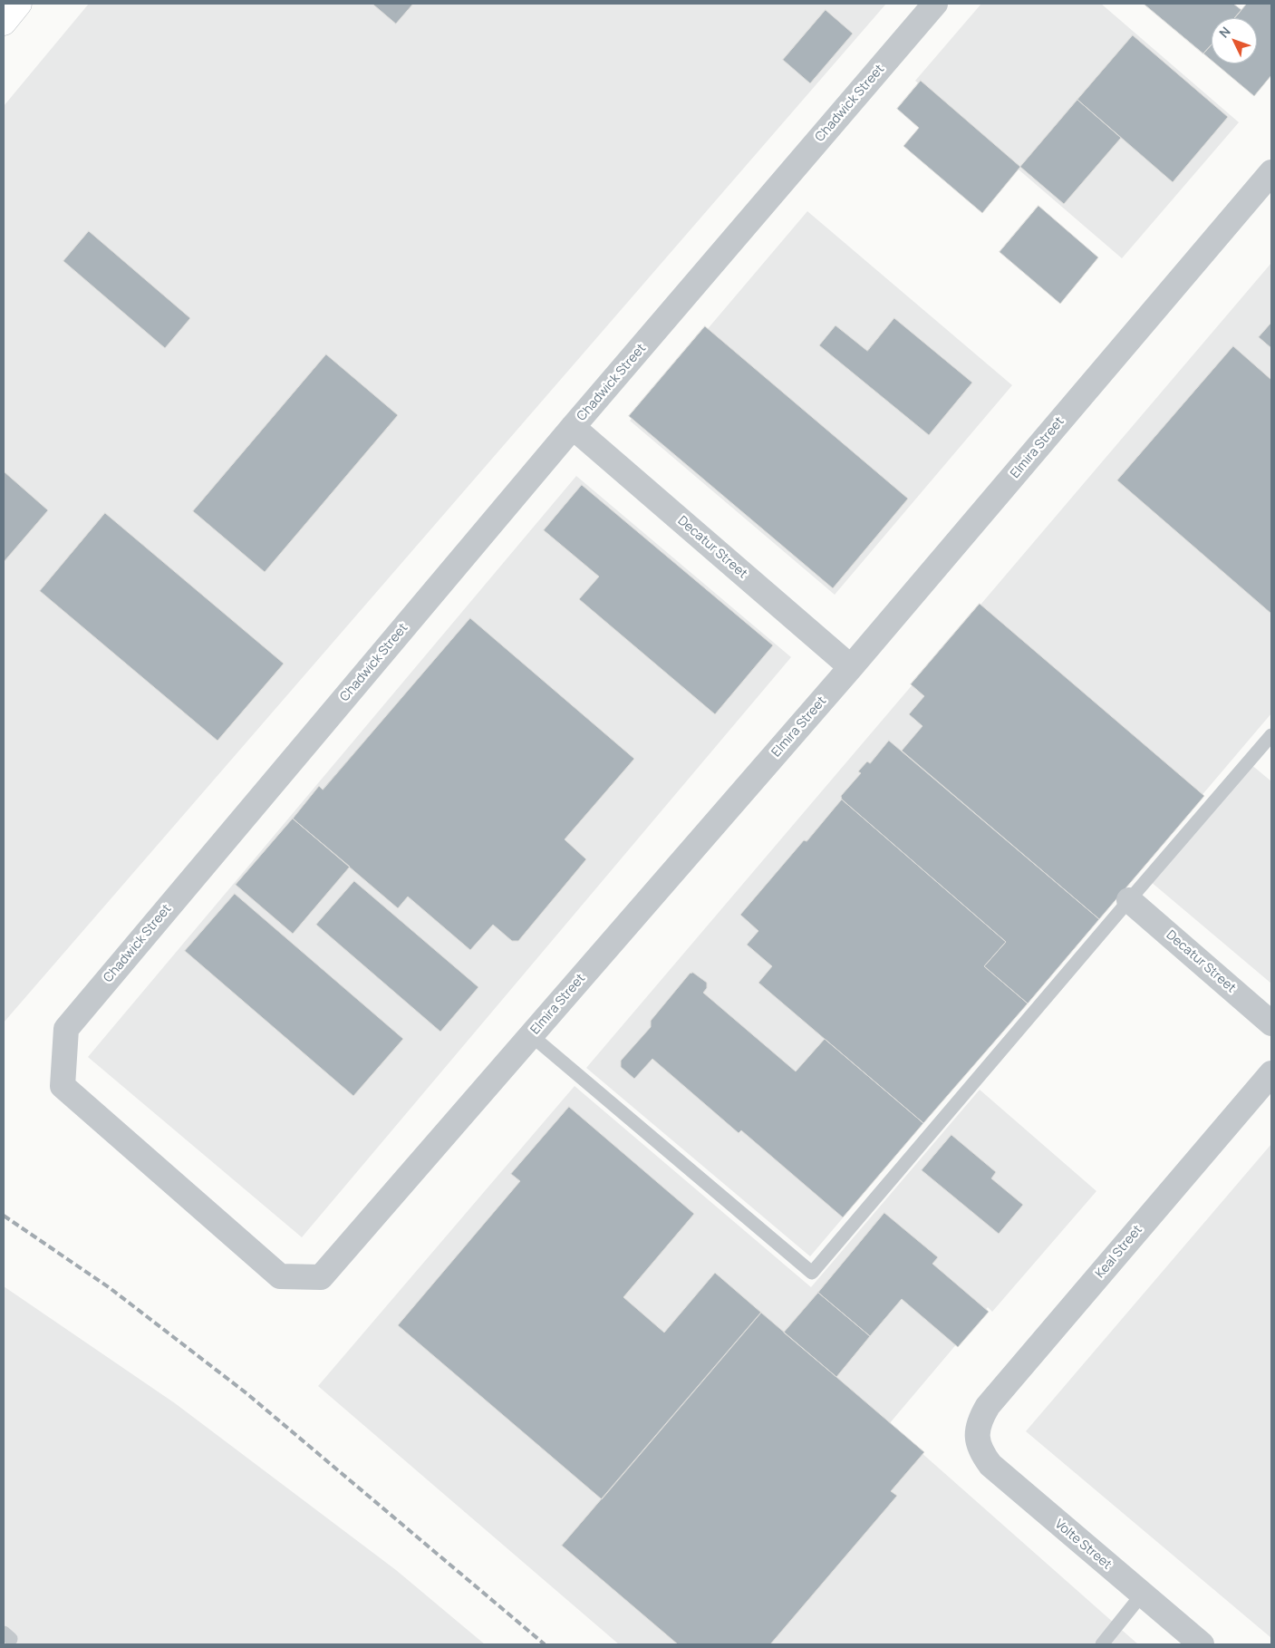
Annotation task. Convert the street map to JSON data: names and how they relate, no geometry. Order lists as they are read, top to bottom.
{
  "streets": {
    "street": [
      "Chadwick Street",
      "Elmira Street",
      "Decatur Street",
      "Keal Street",
      "Volte Street"
    ]
  },
  "crossings": [
    ["Chadwick Street", "Elmira Street"],
    ["Chadwick Street", "Decatur Street"],
    ["Elmira Street", "Decatur Street"],
    ["Keal Street", "Volte Street"]
  ],
  "north": "top left"
}
